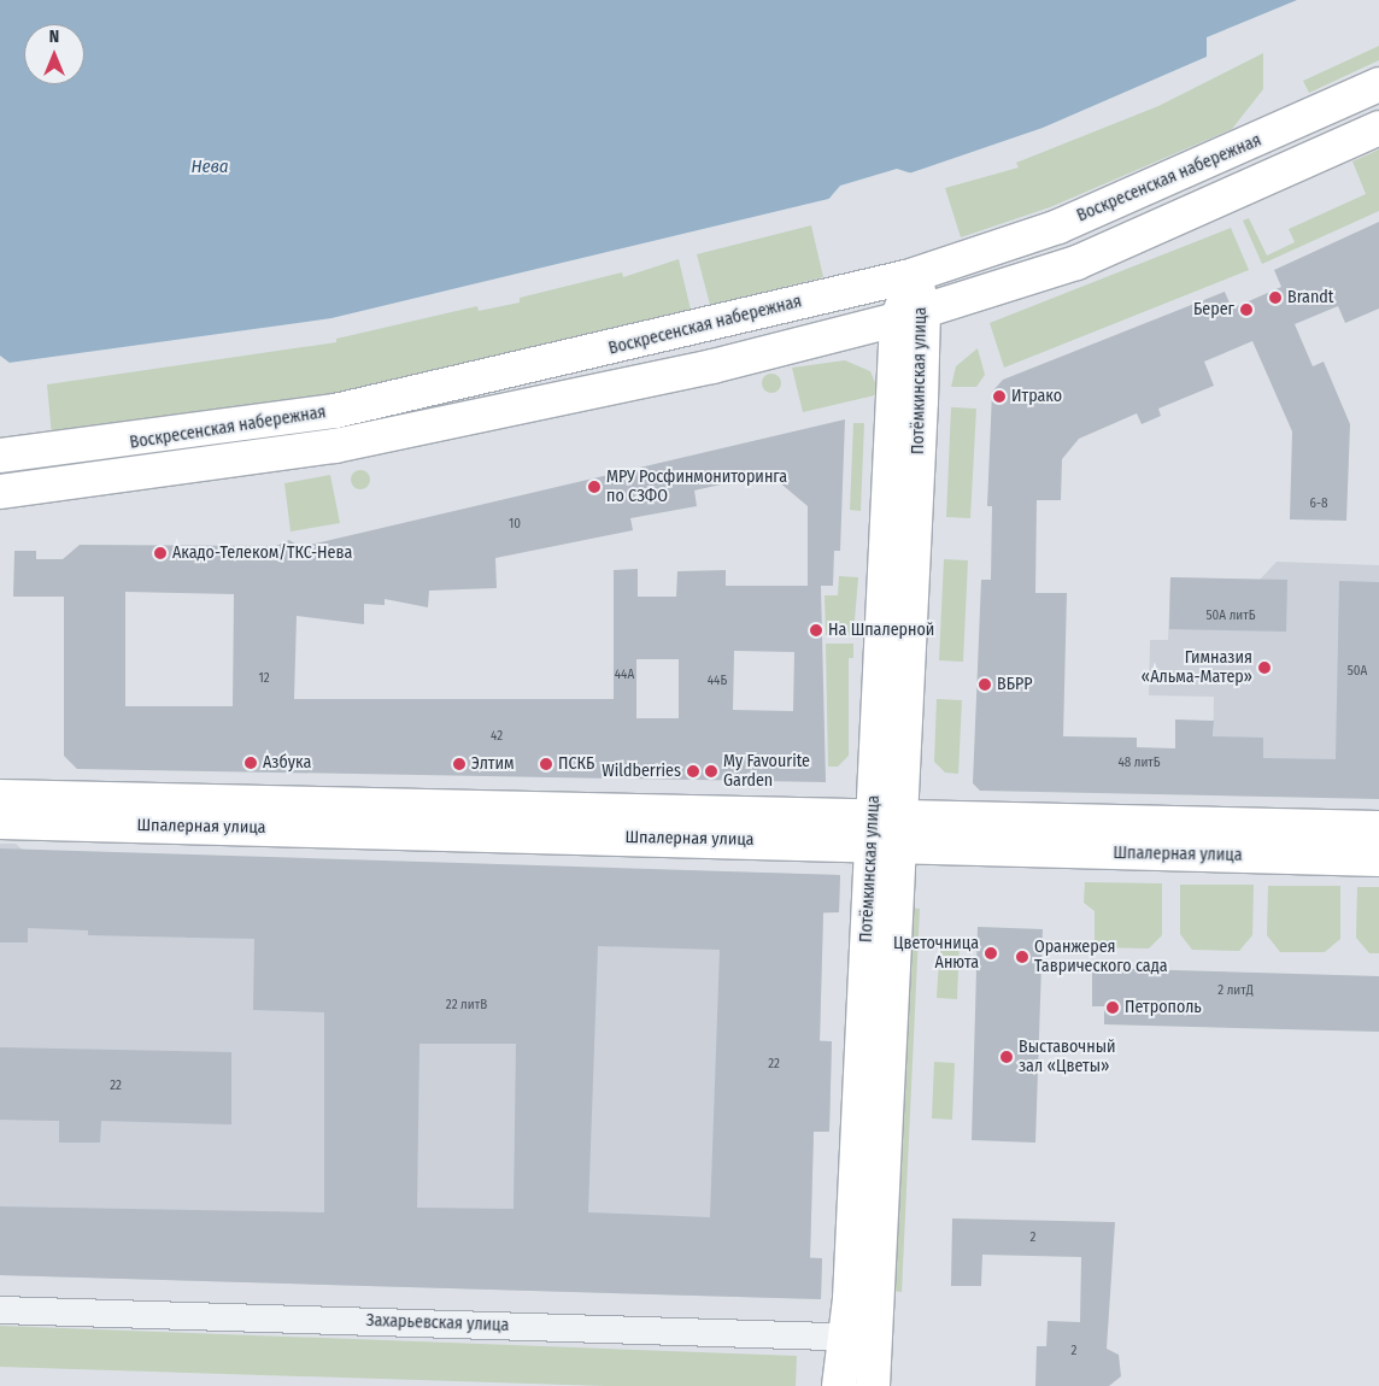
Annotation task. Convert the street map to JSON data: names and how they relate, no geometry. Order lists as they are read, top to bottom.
{
  "streets": {
    "street": [
      "Воскресенская набережная",
      "Потёмкинская улица",
      "Шпалерная улица",
      "Захарьевская улица"
    ]
  },
  "crossings": [
    ["Воскресенская набережная", "Потёмкинская улица"],
    ["Потёмкинская улица", "Шпалерная улица"],
    ["Потёмкинская улица", "Захарьевская улица"]
  ],
  "water": ["Нева"],
  "places": [
    "Brandt",
    "Берег",
    "Итрако",
    "МРУ Росфинмониторинга по СЗФО",
    "Акадо-Телеком/ТКС-Нева",
    "На Шпалерной",
    "Гимназия «Альма-Матер»",
    "ВБРР",
    "Азбука",
    "Элтим",
    "ПСКБ",
    "Wildberries",
    "My Favourite Garden",
    "Цветочница Анюта",
    "Оранжерея Таврического сада",
    "Петрополь",
    "Выставочный зал «Цветы»"
  ],
  "house_numbers": [
    "6-8",
    "10",
    "50А литБ",
    "50А",
    "44А",
    "12",
    "44Б",
    "42",
    "48 литБ",
    "2 литД",
    "22 литВ",
    "22",
    "22",
    "2",
    "2"
  ],
  "north": "top"
}
